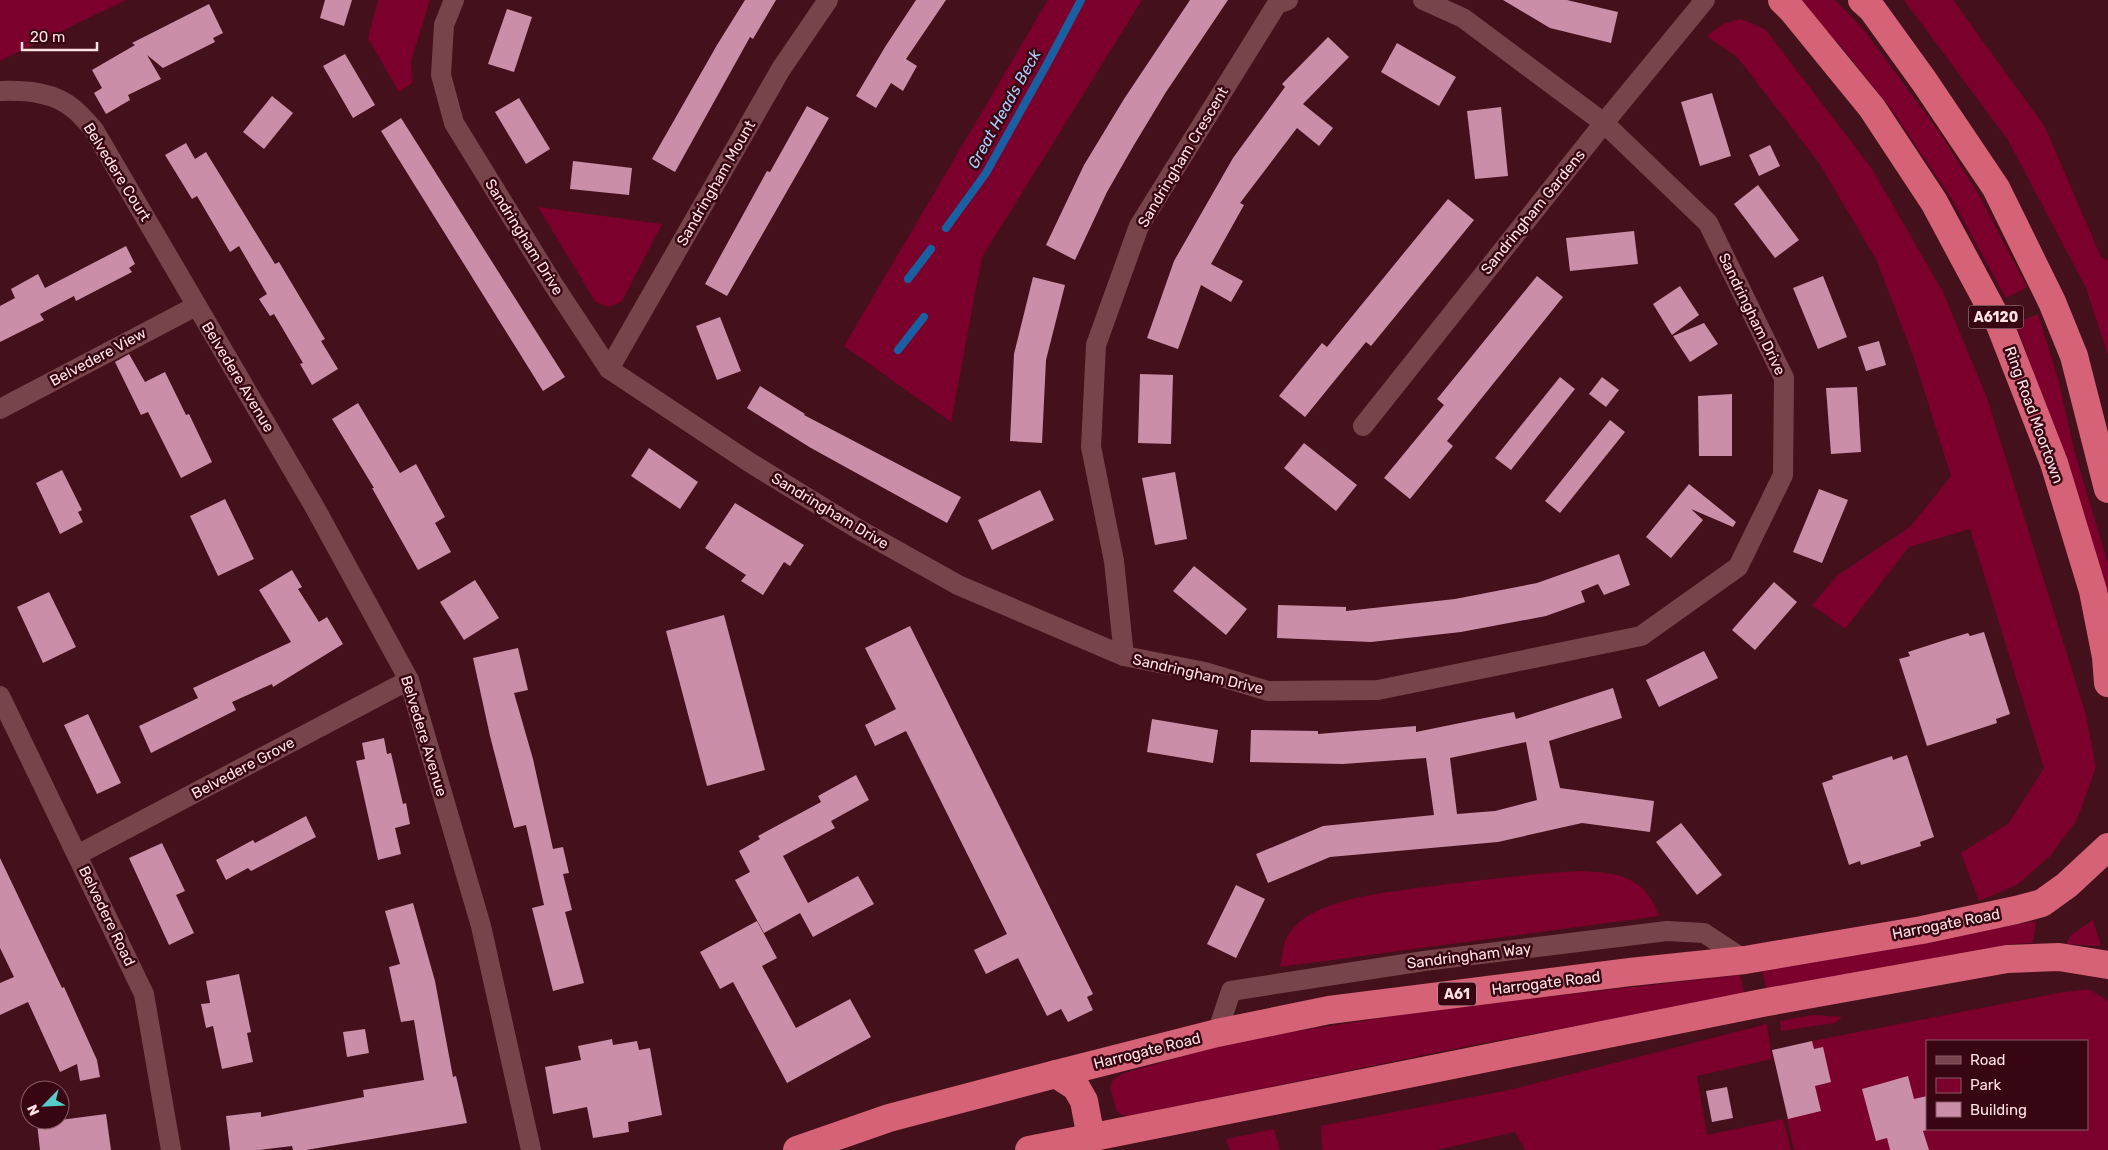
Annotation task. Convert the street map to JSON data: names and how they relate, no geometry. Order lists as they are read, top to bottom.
{
  "streets": {
    "highway": [
      "A6120",
      "Ring Road Moortown",
      "Harrogate Road",
      "A61"
    ],
    "street": [
      "Sandringham Crescent",
      "Belvedere Court",
      "Sandringham Mount",
      "Sandringham Gardens",
      "Sandringham Drive",
      "Belvedere View",
      "Belvedere Avenue",
      "Belvedere Grove",
      "Belvedere Road",
      "Sandringham Way"
    ]
  },
  "crossings": [
    ["Sandringham Crescent", "Sandringham Drive"],
    ["Belvedere Court", "Belvedere View"],
    ["Belvedere Court", "Belvedere Avenue"],
    ["Sandringham Mount", "Sandringham Drive"],
    ["Sandringham Gardens", "Sandringham Drive"],
    ["Belvedere View", "Belvedere Avenue"],
    ["Belvedere Avenue", "Belvedere Grove"],
    ["Belvedere Grove", "Belvedere Road"],
    ["Harrogate Road", "Sandringham Way"]
  ],
  "water": ["Great Heads Beck"],
  "legend": ["Road", "Park", "Building"],
  "scale_bar": "20 m",
  "north": "bottom left"
}
